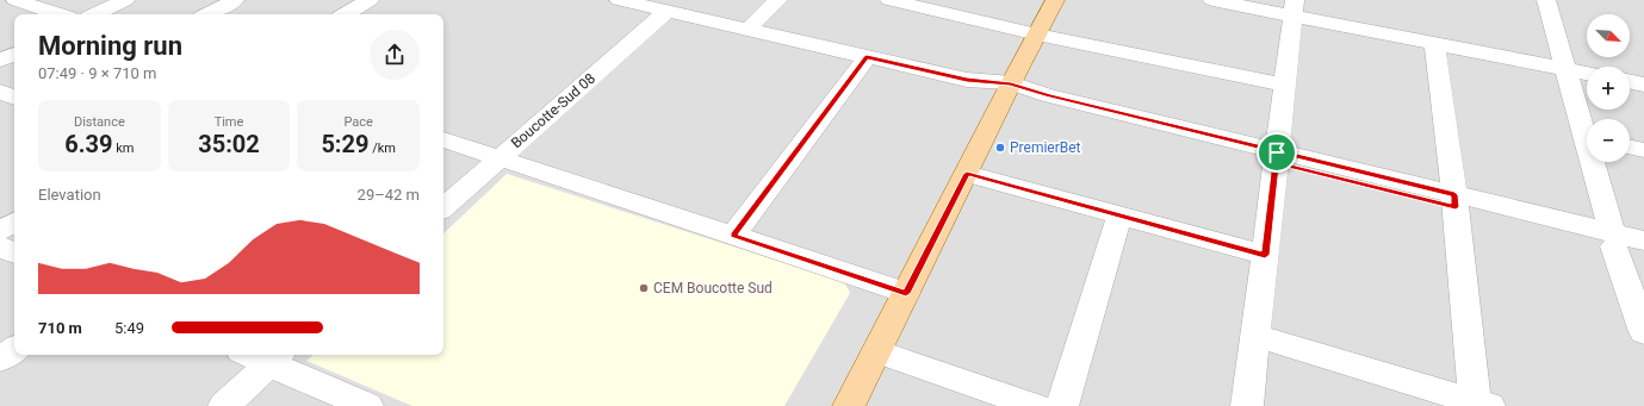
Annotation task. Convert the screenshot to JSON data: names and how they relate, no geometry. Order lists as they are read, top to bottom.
{
  "streets": {
    "street": ["Boucotte-Sud 08"]
  },
  "places": ["PremierBet", "CEM Boucotte Sud"],
  "north": "bottom right",
  "page": {
    "map_buttons": ["+", "−"],
    "heading": ["Morning run", "07:49 · 9 × 710 m"],
    "stats": [
      ["Distance", "6.39 km"],
      ["Time", "35:02"],
      ["Pace", "5:29 /km"]
    ],
    "chart": ["Elevation", "29–42 m"],
    "list": [
      {
        "name": "710 m",
        "note": "5:49"
      }
    ]
  }
}
